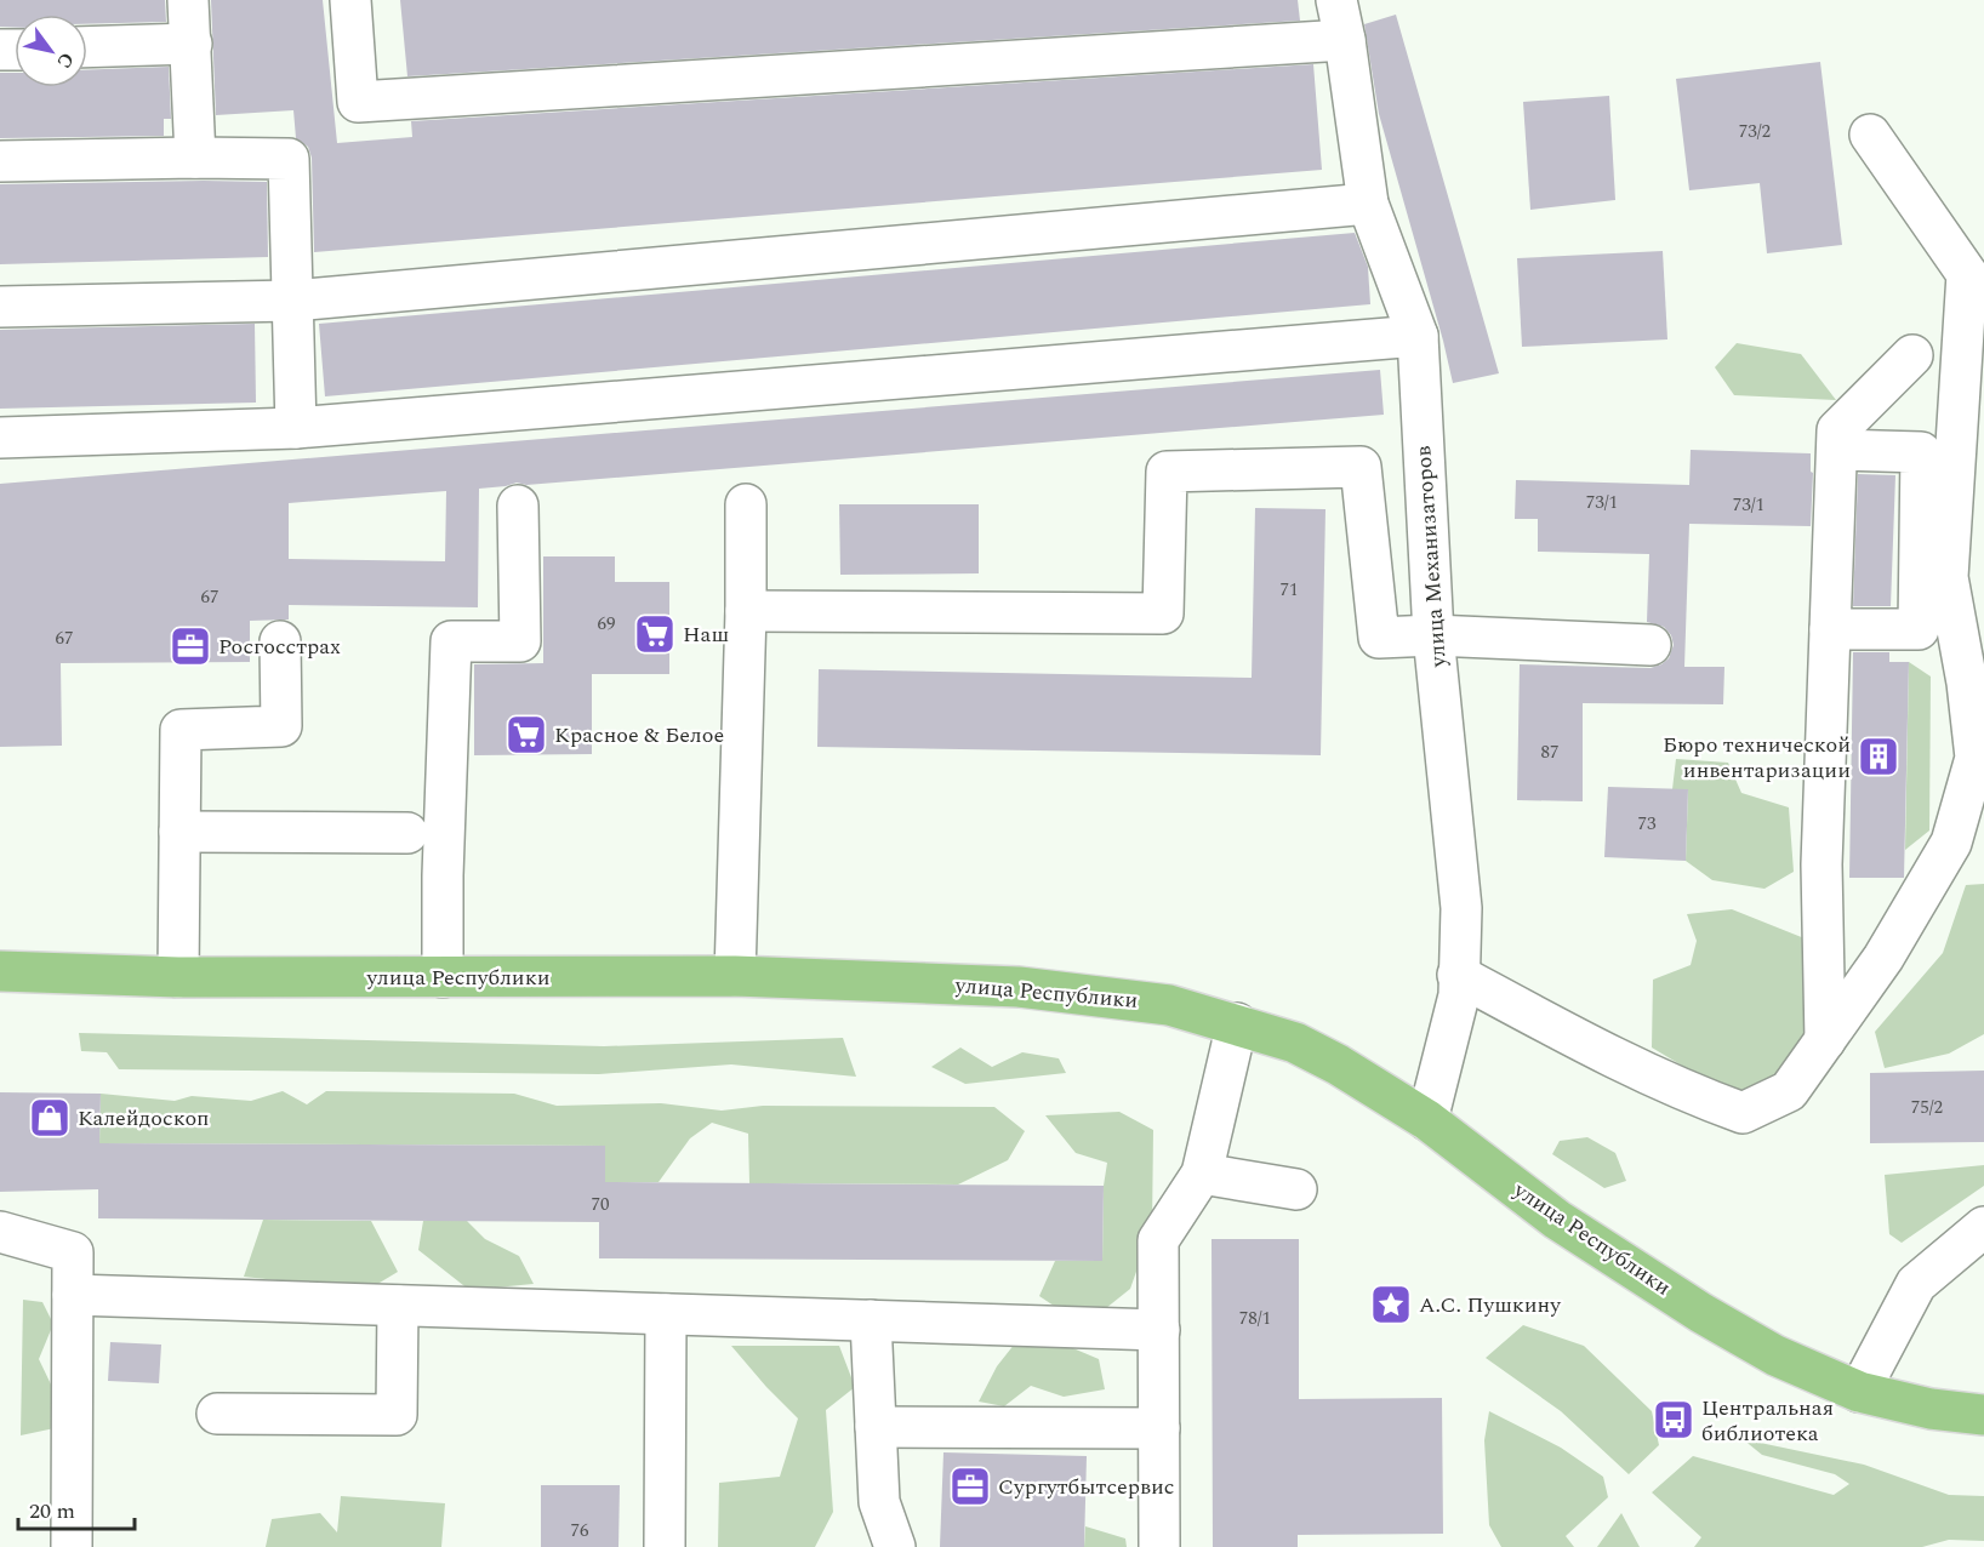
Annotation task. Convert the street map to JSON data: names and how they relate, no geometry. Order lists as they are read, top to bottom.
{
  "streets": {
    "main road": ["улица Республики"],
    "lane": ["улица Механизаторов"]
  },
  "crossings": [
    ["улица Механизаторов", "улица Республики"]
  ],
  "places": {
    "supermarket": ["Наш", "Красное & Белое"],
    "office": ["Росгосстрах", "Сургутбытсервис"],
    "building": ["Бюро технической инвентаризации"],
    "shop": ["Калейдоскоп"],
    "place": ["А.С. Пушкину"],
    "bus stop": ["Центральная библиотека"]
  },
  "house_numbers": [
    "73/2",
    "73/1",
    "73/1",
    "71",
    "67",
    "69",
    "67",
    "87",
    "73",
    "75/2",
    "70",
    "78/1",
    "76"
  ],
  "scale_bar": "20 m",
  "north": "bottom right"
}
